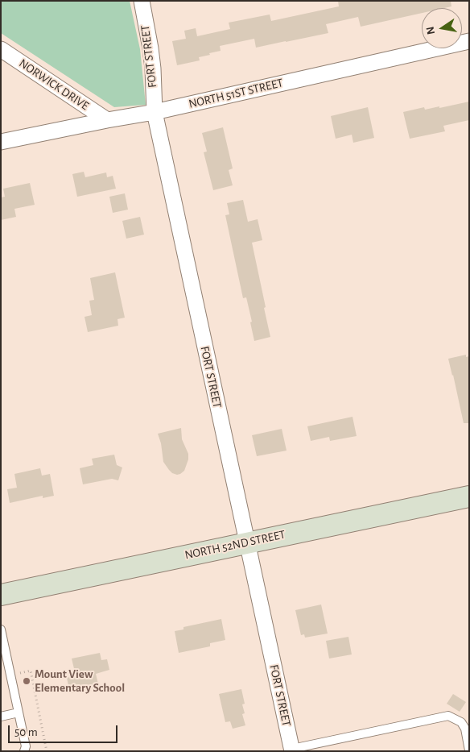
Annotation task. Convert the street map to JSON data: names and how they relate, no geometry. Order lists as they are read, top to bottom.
{
  "streets": {
    "main road": ["NORTH 52ND STREET"],
    "street": ["FORT STREET", "NORWICK DRIVE", "NORTH 51ST STREET"]
  },
  "crossings": [
    ["FORT STREET", "NORTH 51ST STREET"],
    ["FORT STREET", "NORTH 52ND STREET"],
    ["NORWICK DRIVE", "NORTH 51ST STREET"]
  ],
  "places": ["Mount View Elementary School"],
  "scale_bar": "50 m",
  "north": "left"
}
